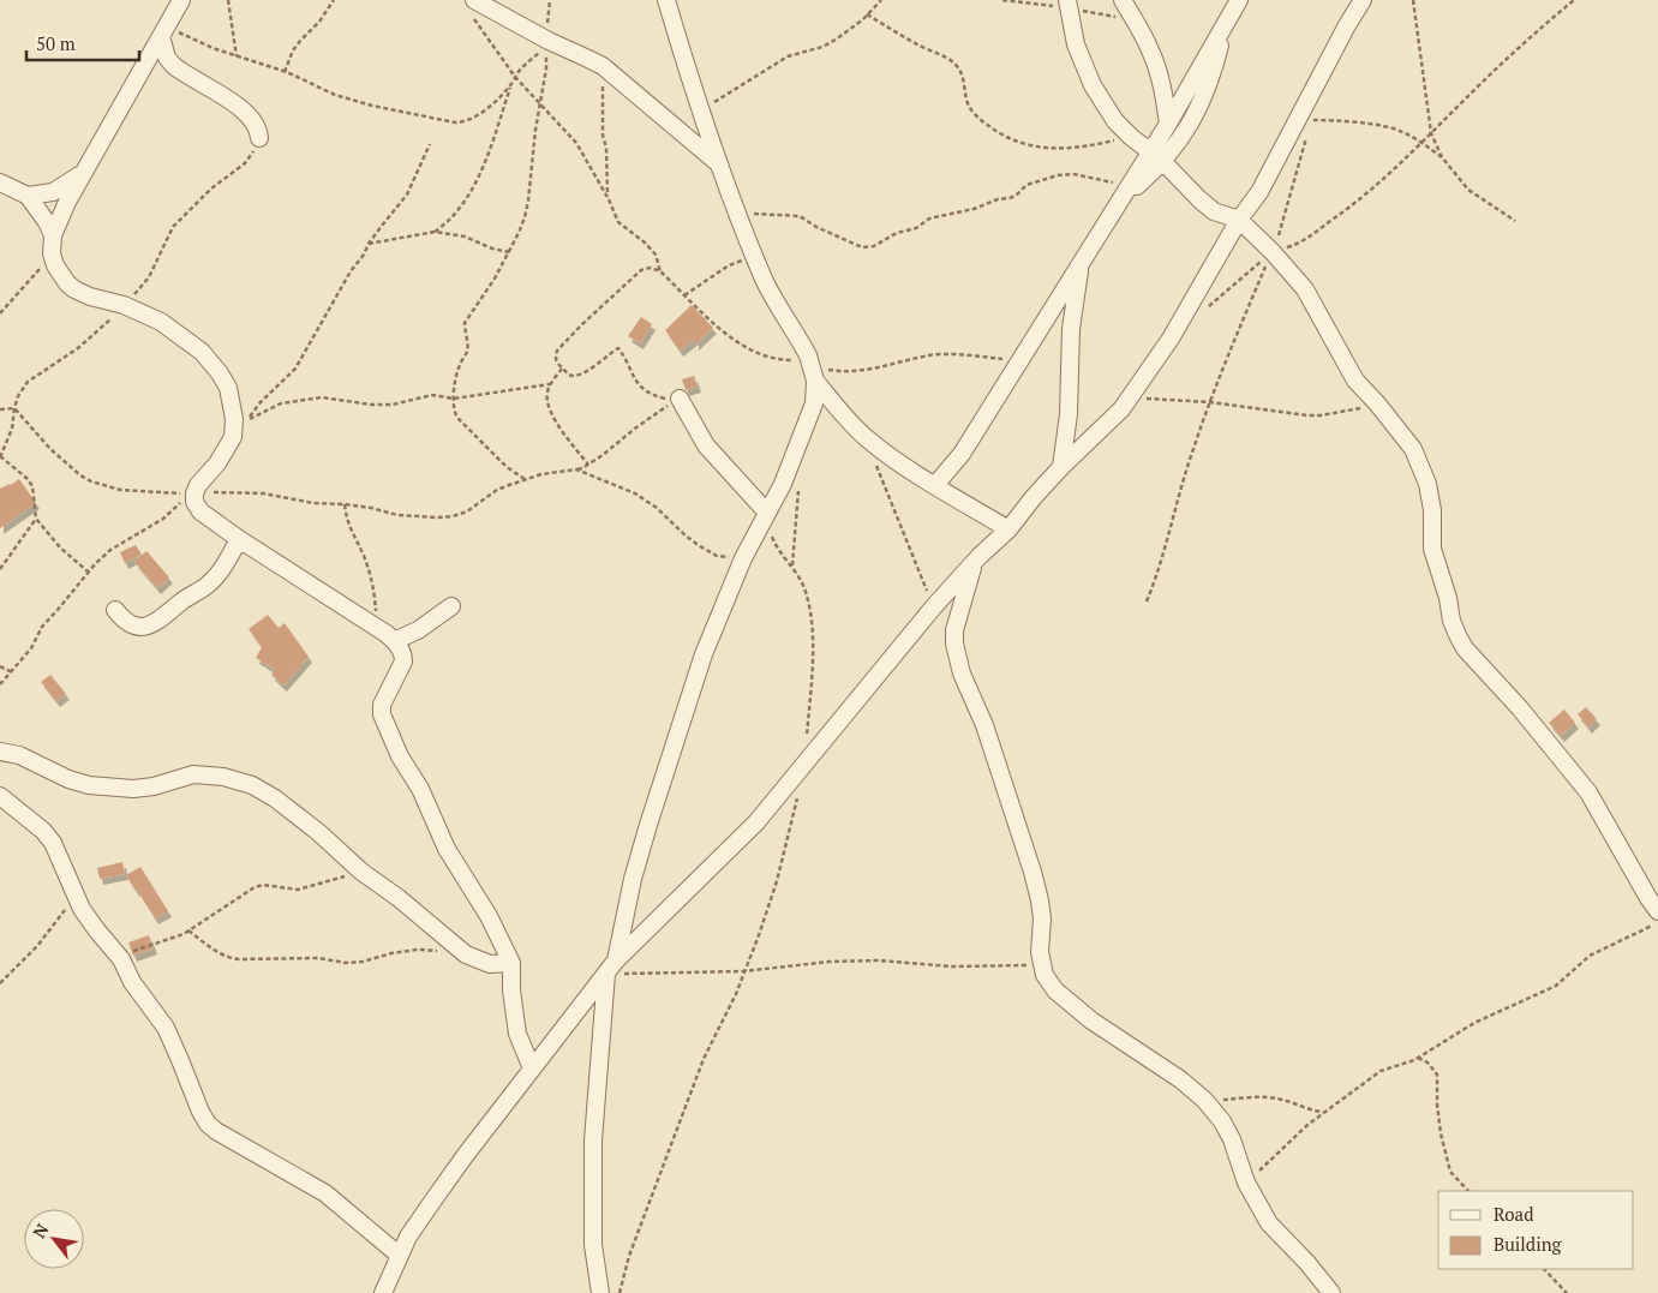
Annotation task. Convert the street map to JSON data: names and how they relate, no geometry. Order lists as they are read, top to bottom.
{
  "legend": ["Road", "Building"],
  "scale_bar": "50 m",
  "north": "top left"
}
